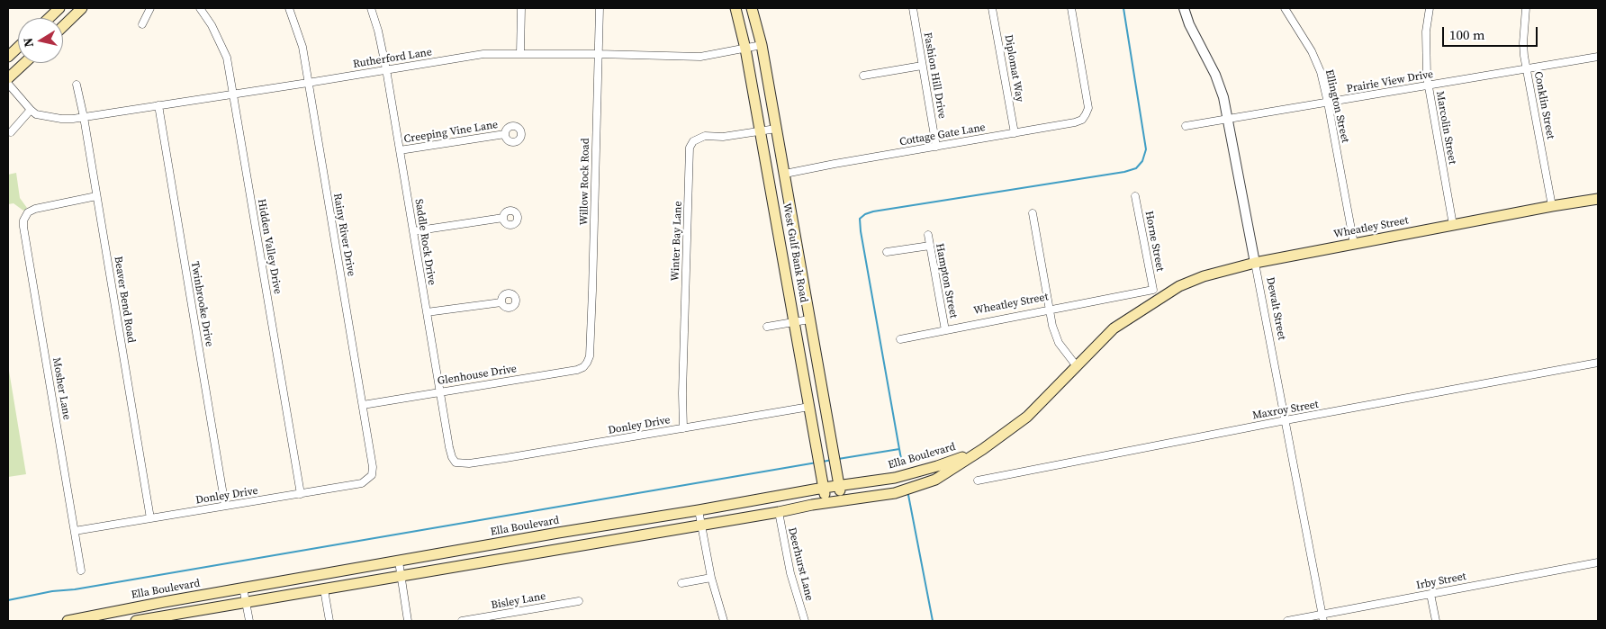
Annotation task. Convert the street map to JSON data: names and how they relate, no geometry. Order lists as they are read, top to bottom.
{
  "streets": {
    "main road": ["Wheatley Street", "West Gulf Bank Road", "Ella Boulevard"],
    "street": [
      "Rutherford Lane",
      "Diplomat Way",
      "Fashion Hill Drive",
      "Prairie View Drive",
      "Conklin Street",
      "Ellington Street",
      "Marcolin Street",
      "Creeping Vine Lane",
      "Cottage Gate Lane",
      "Willow Rock Road",
      "Rainy River Drive",
      "Winter Bay Lane",
      "Horne Street",
      "Saddle Rock Drive",
      "Hidden Valley Drive",
      "Hampton Street",
      "Beaver Bend Road",
      "Twinbrooke Drive",
      "Dewalt Street",
      "Glenhouse Drive",
      "Mosher Lane",
      "Maxroy Street",
      "Donley Drive",
      "Deerhurst Lane",
      "Irby Street",
      "Bisley Lane"
    ]
  },
  "crossings": [
    ["Rutherford Lane", "Willow Rock Road"],
    ["Rutherford Lane", "Rainy River Drive"],
    ["Rutherford Lane", "Saddle Rock Drive"],
    ["Rutherford Lane", "Hidden Valley Drive"],
    ["Rutherford Lane", "West Gulf Bank Road"],
    ["Rutherford Lane", "Beaver Bend Road"],
    ["Rutherford Lane", "Twinbrooke Drive"],
    ["Diplomat Way", "Cottage Gate Lane"],
    ["Fashion Hill Drive", "Cottage Gate Lane"],
    ["Prairie View Drive", "Conklin Street"],
    ["Prairie View Drive", "Ellington Street"],
    ["Prairie View Drive", "Marcolin Street"],
    ["Prairie View Drive", "Dewalt Street"],
    ["Conklin Street", "Wheatley Street"],
    ["Ellington Street", "Wheatley Street"],
    ["Marcolin Street", "Wheatley Street"],
    ["Creeping Vine Lane", "Saddle Rock Drive"],
    ["Cottage Gate Lane", "West Gulf Bank Road"],
    ["Willow Rock Road", "Glenhouse Drive"],
    ["Wheatley Street", "Horne Street"],
    ["Wheatley Street", "Hampton Street"],
    ["Wheatley Street", "Dewalt Street"],
    ["Wheatley Street", "Ella Boulevard"],
    ["Rainy River Drive", "Glenhouse Drive"],
    ["Rainy River Drive", "Donley Drive"],
    ["Winter Bay Lane", "West Gulf Bank Road"],
    ["Winter Bay Lane", "Donley Drive"],
    ["Saddle Rock Drive", "Glenhouse Drive"],
    ["Saddle Rock Drive", "Donley Drive"],
    ["Hidden Valley Drive", "Donley Drive"],
    ["West Gulf Bank Road", "Donley Drive"],
    ["West Gulf Bank Road", "Ella Boulevard"],
    ["Beaver Bend Road", "Mosher Lane"],
    ["Beaver Bend Road", "Donley Drive"],
    ["Twinbrooke Drive", "Donley Drive"],
    ["Dewalt Street", "Maxroy Street"],
    ["Dewalt Street", "Irby Street"],
    ["Mosher Lane", "Donley Drive"],
    ["Ella Boulevard", "Deerhurst Lane"]
  ],
  "scale_bar": "100 m",
  "north": "left"
}
